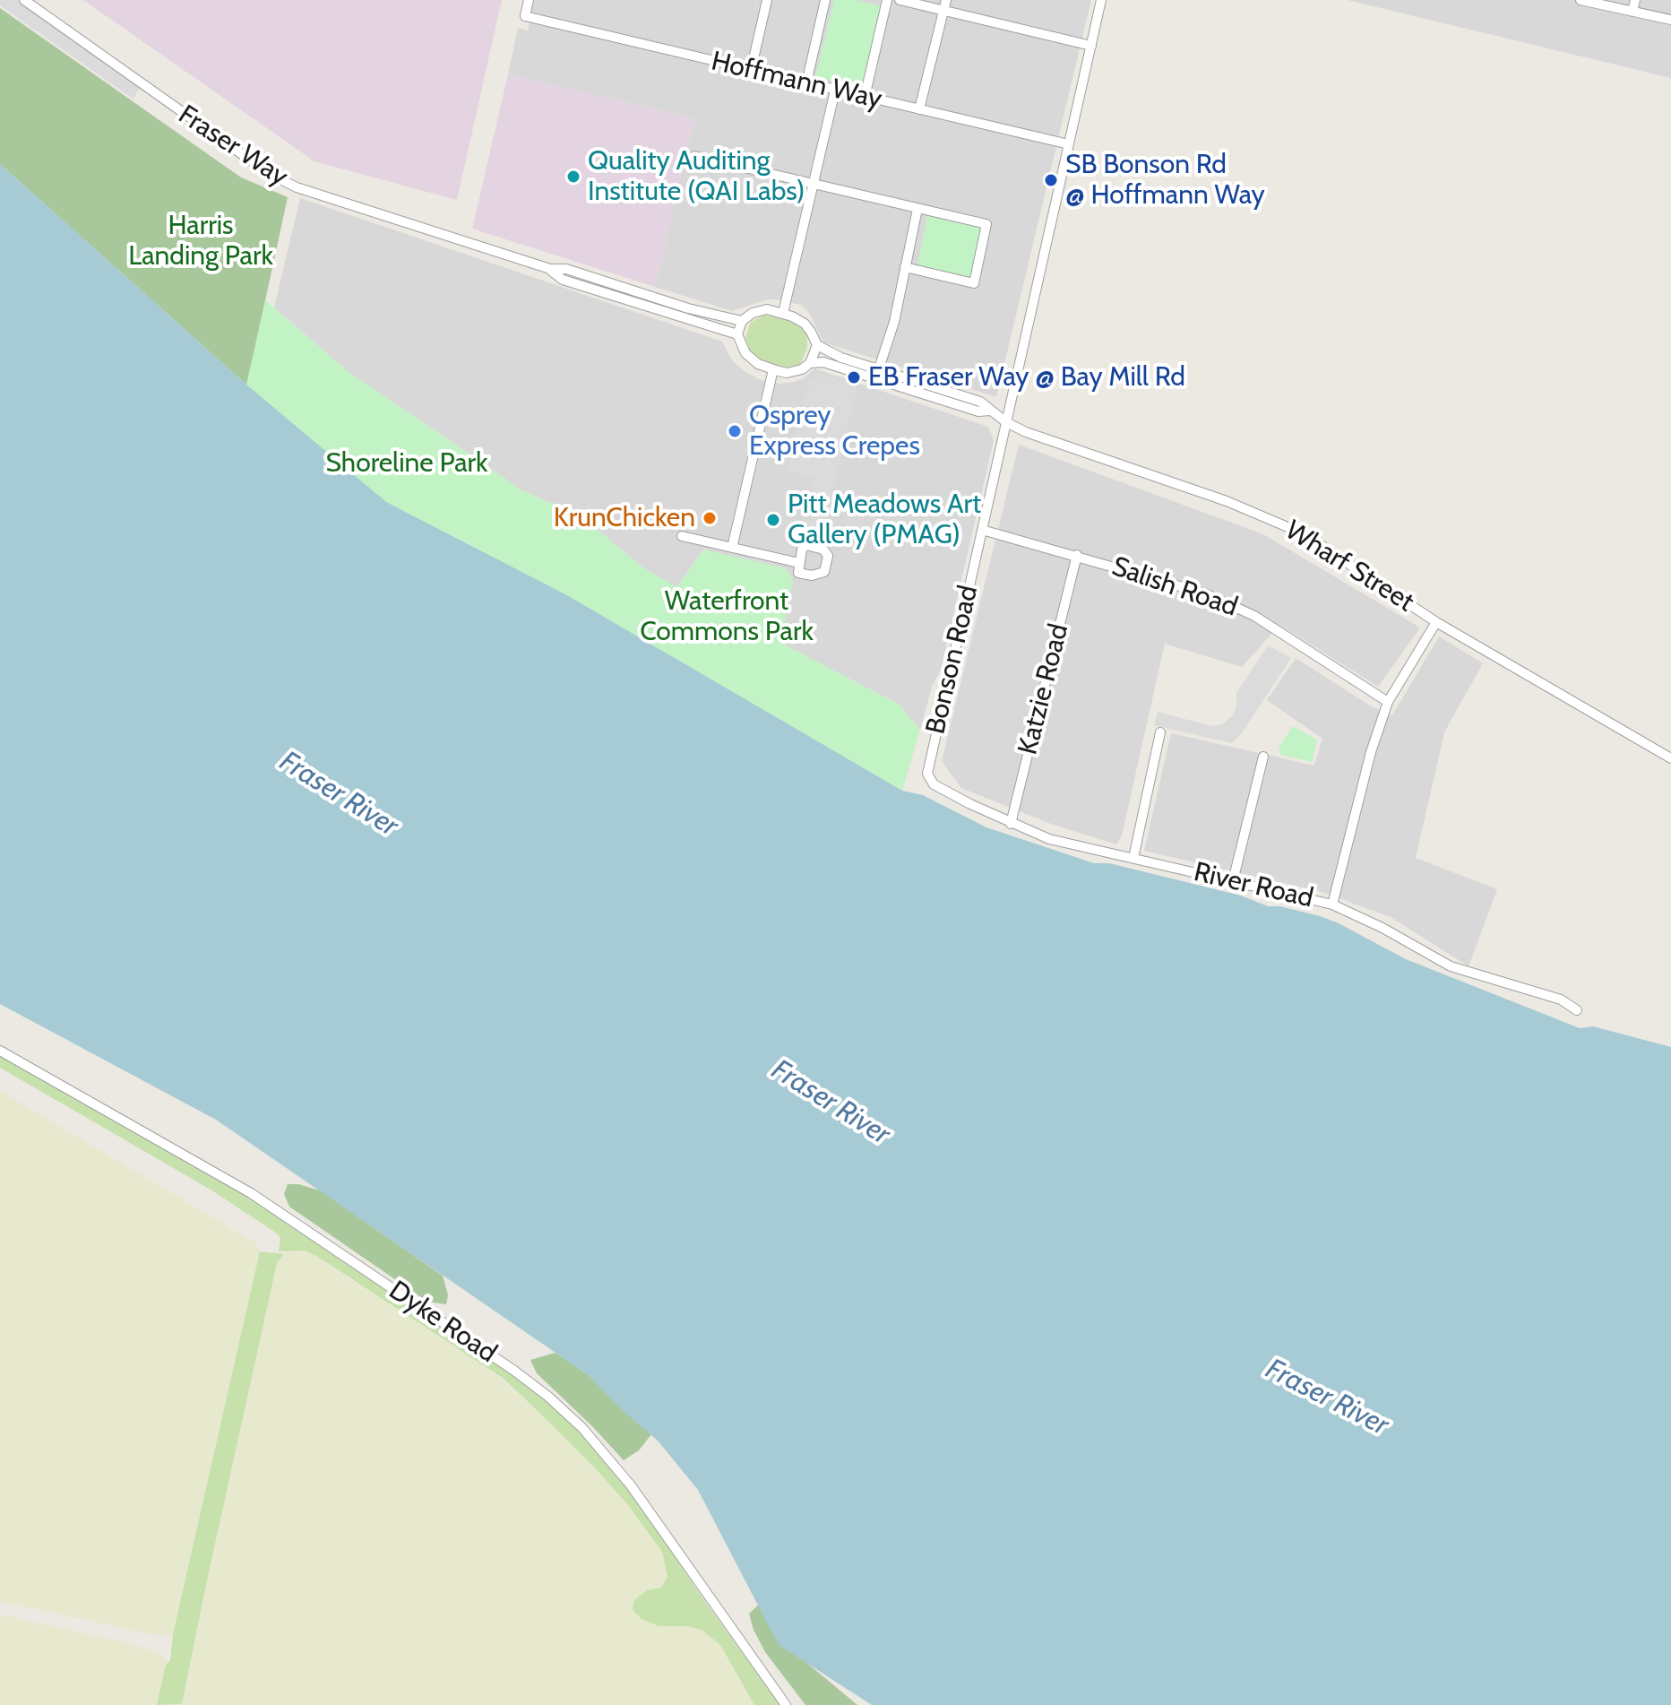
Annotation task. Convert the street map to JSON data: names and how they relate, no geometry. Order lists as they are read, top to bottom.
{
  "streets": {
    "street": [
      "Hoffmann Way",
      "Fraser Way",
      "Wharf Street",
      "Salish Road",
      "Bonson Road",
      "Katzie Road",
      "River Road",
      "Dyke Road"
    ]
  },
  "crossings": [
    ["Hoffmann Way", "Bonson Road"],
    ["Wharf Street", "Bonson Road"],
    ["Salish Road", "Bonson Road"],
    ["Salish Road", "Katzie Road"],
    ["Bonson Road", "River Road"],
    ["Katzie Road", "River Road"]
  ],
  "water": ["Fraser River"],
  "parks": ["Harris Landing Park", "Shoreline Park", "Waterfront Commons Park"],
  "places": [
    "Quality Auditing Institute (QAI Labs)",
    "SB Bonson Rd @ Hoffmann Way",
    "EB Fraser Way @ Bay Mill Rd",
    "Osprey Express Crepes",
    "KrunChicken",
    "Pitt Meadows Art Gallery (PMAG)"
  ]
}
